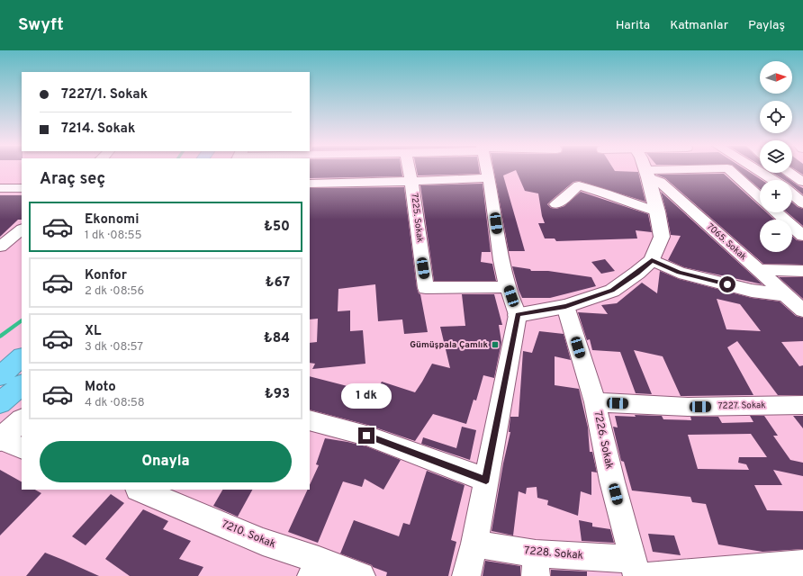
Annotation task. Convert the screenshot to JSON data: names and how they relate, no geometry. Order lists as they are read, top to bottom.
{
  "streets": {
    "street": [
      "7225. Sokak",
      "7065. Sokak",
      "7227. Sokak",
      "7226. Sokak",
      "7210. Sokak",
      "7228. Sokak"
    ]
  },
  "crossings": [
    ["7227. Sokak", "7226. Sokak"],
    ["7226. Sokak", "7228. Sokak"]
  ],
  "places": {
    "transit": ["Gümüşpala Çamlık"]
  },
  "north": "right",
  "page": {
    "header": "Swyft",
    "nav": ["Harita", "Katmanlar", "Paylaş"],
    "map_buttons": ["+", "−"],
    "banner": ["7227/1. Sokak", "7214. Sokak"],
    "heading": "Araç seç",
    "list": [
      {
        "name": "Ekonomi",
        "note": "1 dk · 08:55",
        "value": "₺50"
      },
      {
        "name": "Konfor",
        "note": "2 dk · 08:56",
        "value": "₺67"
      },
      {
        "name": "XL",
        "note": "3 dk · 08:57",
        "value": "₺84"
      },
      {
        "name": "Moto",
        "note": "4 dk · 08:58",
        "value": "₺93"
      }
    ],
    "bubble": "1 dk",
    "buttons": "Onayla"
  }
}
